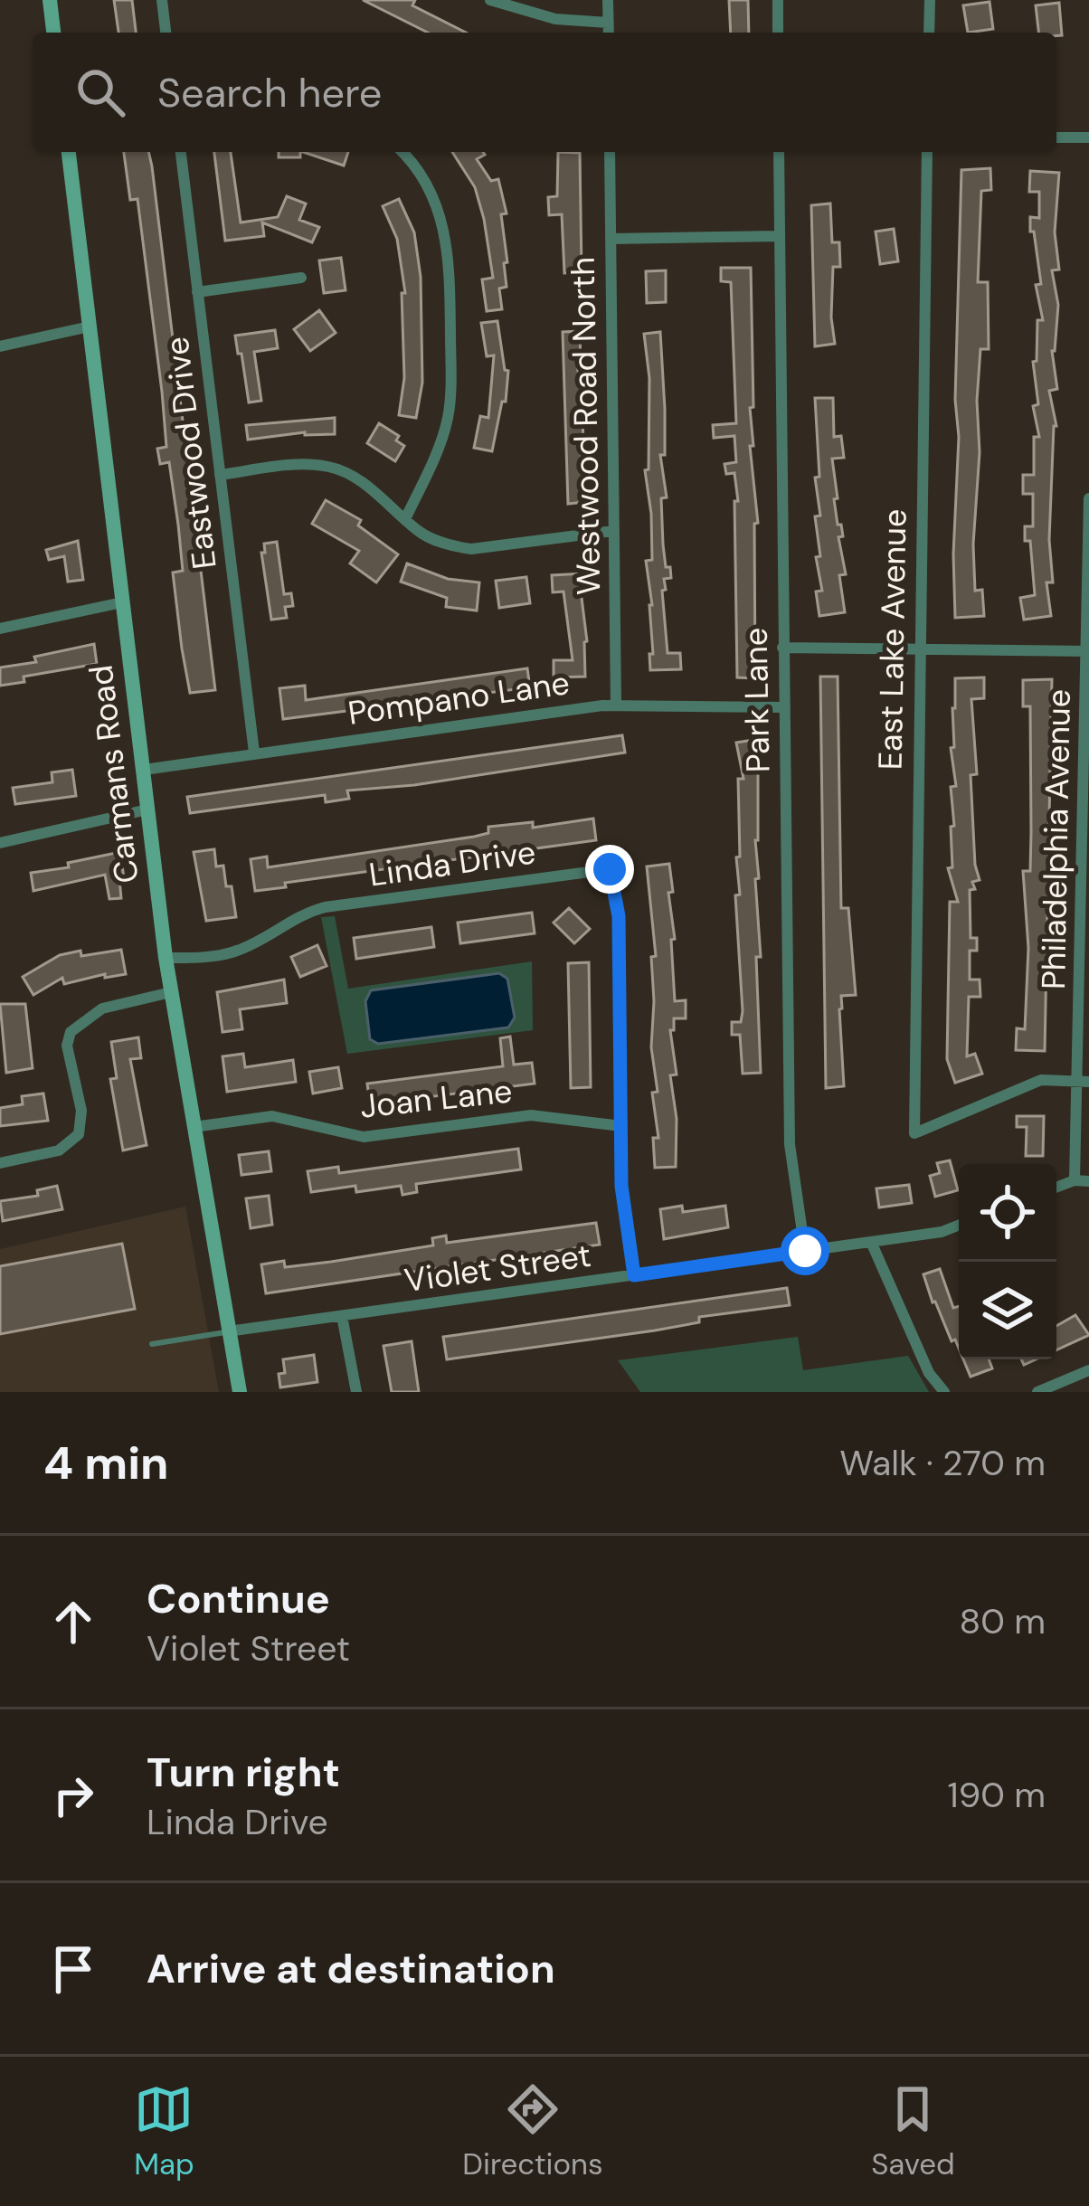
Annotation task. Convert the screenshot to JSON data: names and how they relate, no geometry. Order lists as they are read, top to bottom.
{
  "streets": {
    "street": [
      "Westwood Road North",
      "Eastwood Drive",
      "East Lake Avenue",
      "Pompano Lane",
      "Park Lane",
      "Carmans Road",
      "Philadelphia Avenue",
      "Linda Drive",
      "Joan Lane",
      "Violet Street"
    ]
  },
  "crossings": [
    ["Westwood Road North", "Pompano Lane"],
    ["Eastwood Drive", "Pompano Lane"],
    ["East Lake Avenue", "Philadelphia Avenue"],
    ["Pompano Lane", "Park Lane"],
    ["Pompano Lane", "Carmans Road"],
    ["Park Lane", "Violet Street"],
    ["Carmans Road", "Linda Drive"],
    ["Carmans Road", "Joan Lane"],
    ["Carmans Road", "Violet Street"],
    ["Linda Drive", "Joan Lane"],
    ["Linda Drive", "Violet Street"]
  ],
  "page": {
    "search": "Search here",
    "heading": ["4 min", "Walk · 270 m"],
    "list": [
      ["Continue", "Violet Street", "80 m"],
      ["Turn right", "Linda Drive", "190 m"],
      "Arrive at destination"
    ],
    "nav": ["Map", "Directions", "Saved"]
  }
}
